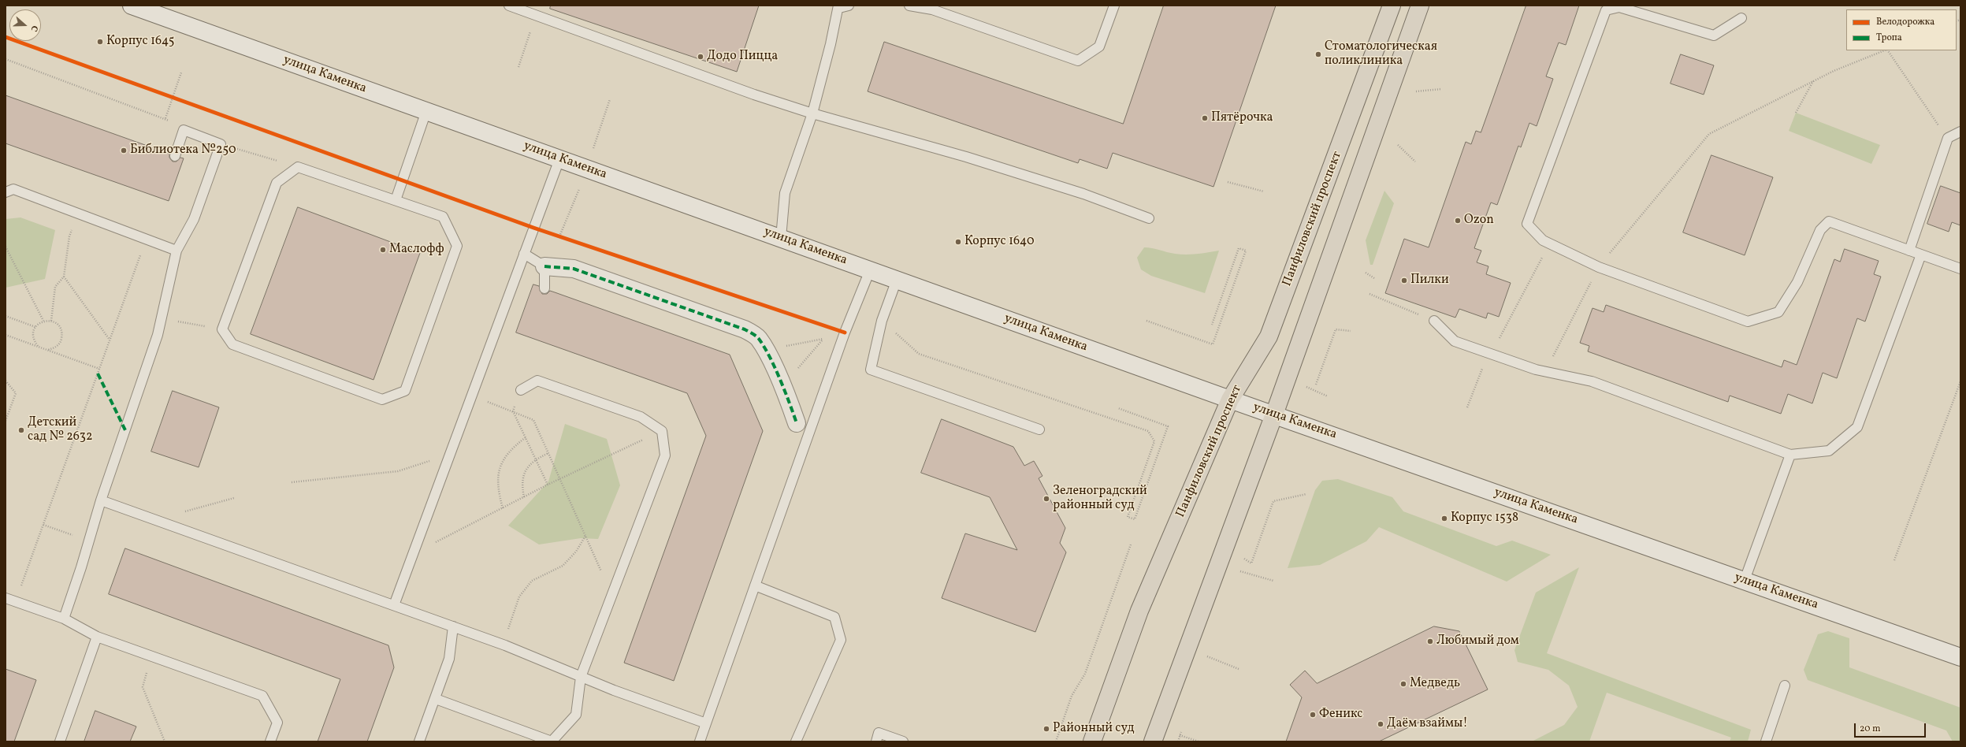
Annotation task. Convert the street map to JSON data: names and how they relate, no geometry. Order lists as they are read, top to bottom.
{
  "streets": {
    "main road": ["улица Каменка", "Панфиловский проспект"]
  },
  "crossings": [
    ["улица Каменка", "Панфиловский проспект"]
  ],
  "places": [
    "Корпус 1645",
    "Стоматологическая поликлиника",
    "Додо Пицца",
    "Пятёрочка",
    "Библиотека №250",
    "Ozon",
    "Корпус 1640",
    "Маслофф",
    "Пилки",
    "Детский сад № 2632",
    "Зеленоградский районный суд",
    "Корпус 1538",
    "Любимый дом",
    "Медведь",
    "Феникс",
    "Даём взаймы!",
    "Районный суд"
  ],
  "legend": ["Велодорожка", "Тропа"],
  "scale_bar": "20 m",
  "north": "right"
}
